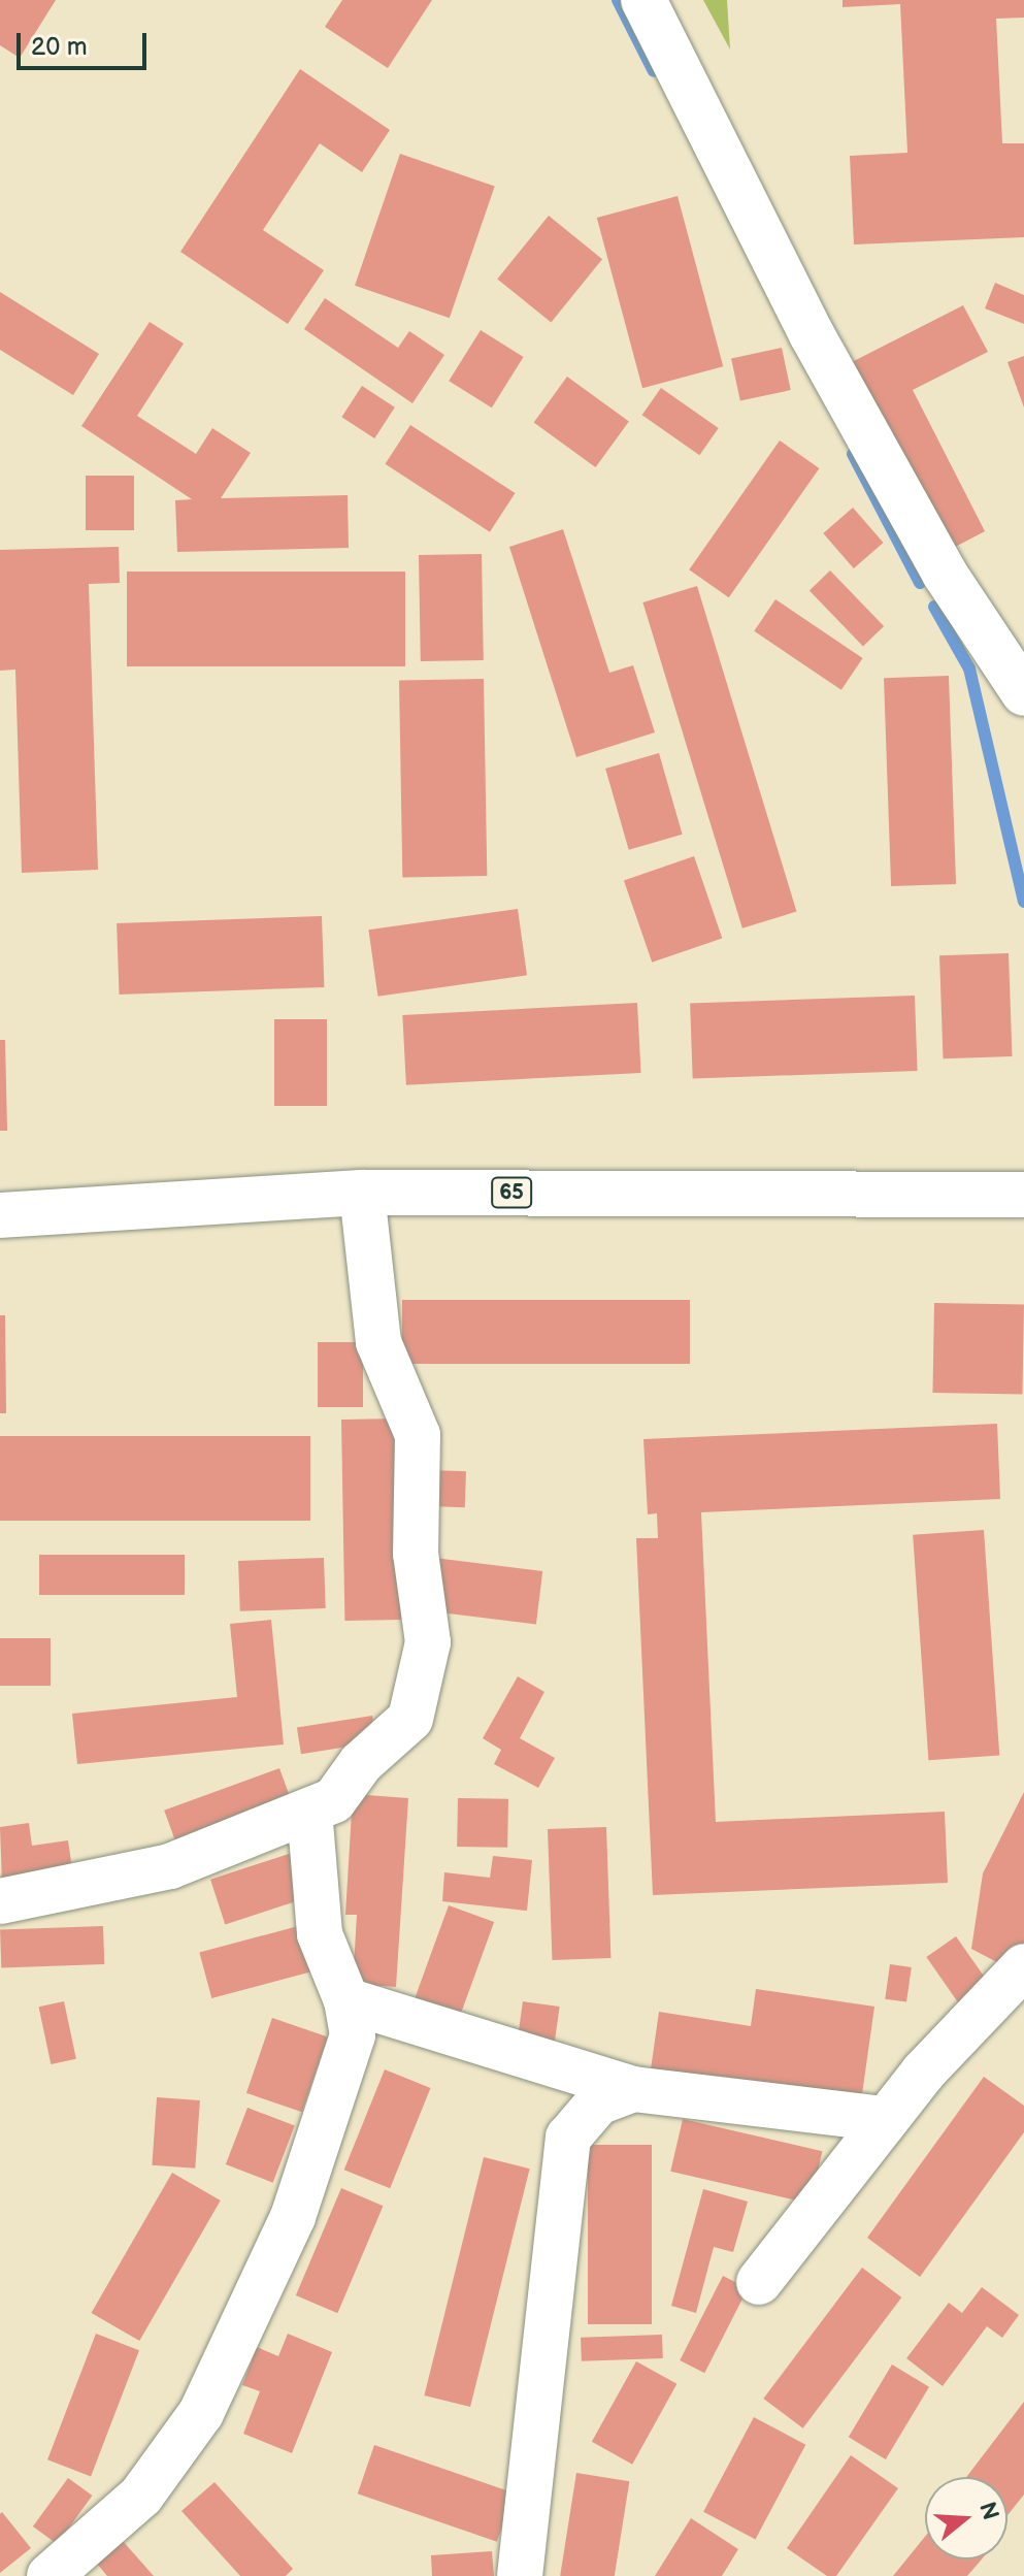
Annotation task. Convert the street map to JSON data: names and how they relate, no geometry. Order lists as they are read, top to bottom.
{
  "streets": {
    "street": ["65"]
  },
  "scale_bar": "20 m",
  "north": "right"
}
